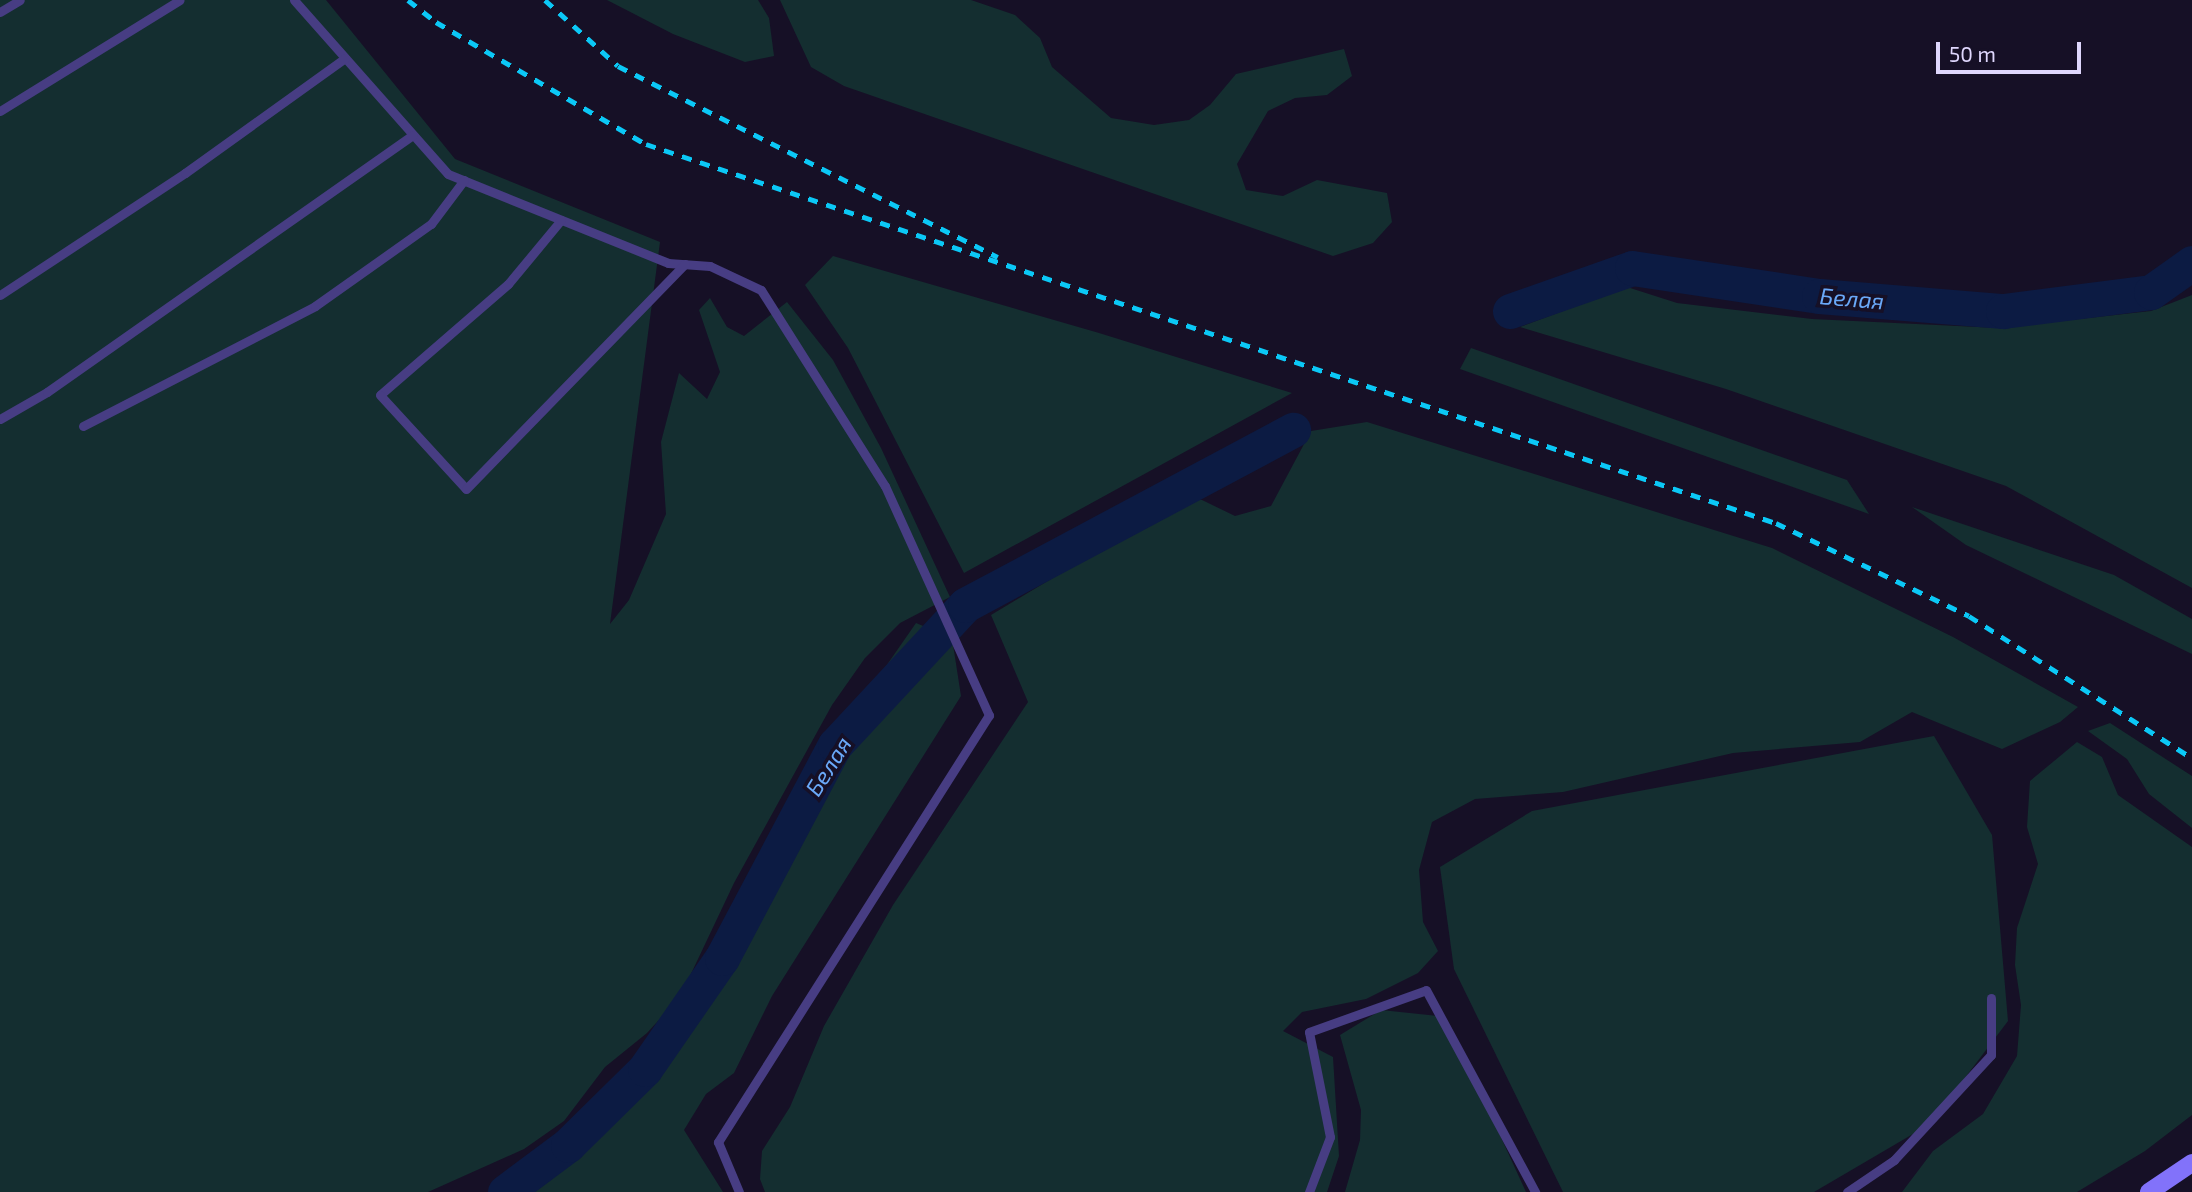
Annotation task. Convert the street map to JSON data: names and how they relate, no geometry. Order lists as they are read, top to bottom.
{
  "water": ["Белая"],
  "scale_bar": "50 m"
}
